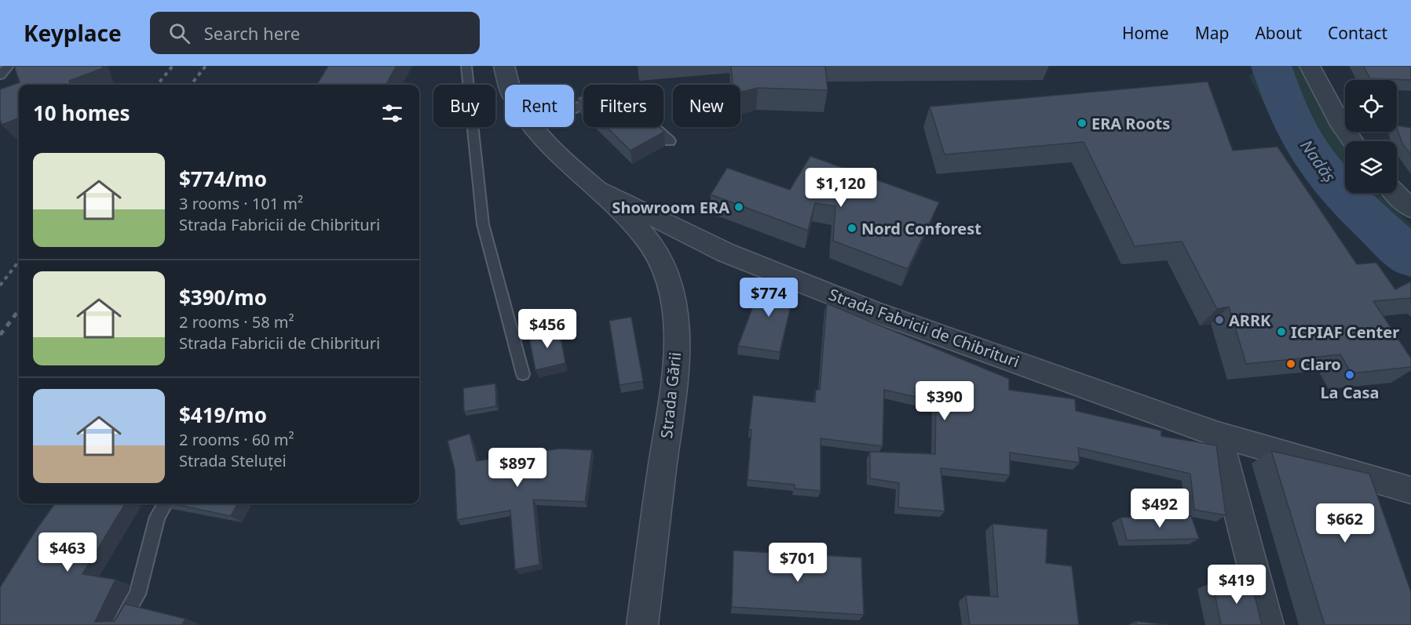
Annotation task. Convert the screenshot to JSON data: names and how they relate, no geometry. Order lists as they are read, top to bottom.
{
  "streets": {
    "street": ["Strada Fabricii de Chibrituri", "Strada Gării"]
  },
  "crossings": [
    ["Strada Fabricii de Chibrituri", "Strada Gării"]
  ],
  "water": ["Nadăș"],
  "places": [
    "ERA Roots",
    "Showroom ERA",
    "Nord Conforest",
    "ARRK",
    "ICPIAF Center",
    "Claro",
    "La Casa"
  ],
  "page": {
    "header": "Keyplace",
    "search": "Search here",
    "nav": [
      "Home",
      "Map",
      "About",
      "Contact"
    ],
    "chip": [
      "Buy",
      "Rent",
      "Filters",
      "New"
    ],
    "heading": "10 homes",
    "list": [
      {
        "name": "$774/mo",
        "note": "3 rooms · 101 m² · Strada Fabricii de Chibrituri"
      },
      {
        "name": "$390/mo",
        "note": "2 rooms · 58 m² · Strada Fabricii de Chibrituri"
      },
      {
        "name": "$419/mo",
        "note": "2 rooms · 60 m² · Strada Steluței"
      }
    ],
    "price": [
      "$1,120",
      "$774",
      "$456",
      "$390",
      "$897",
      "$492",
      "$662",
      "$463",
      "$701",
      "$419"
    ]
  }
}
